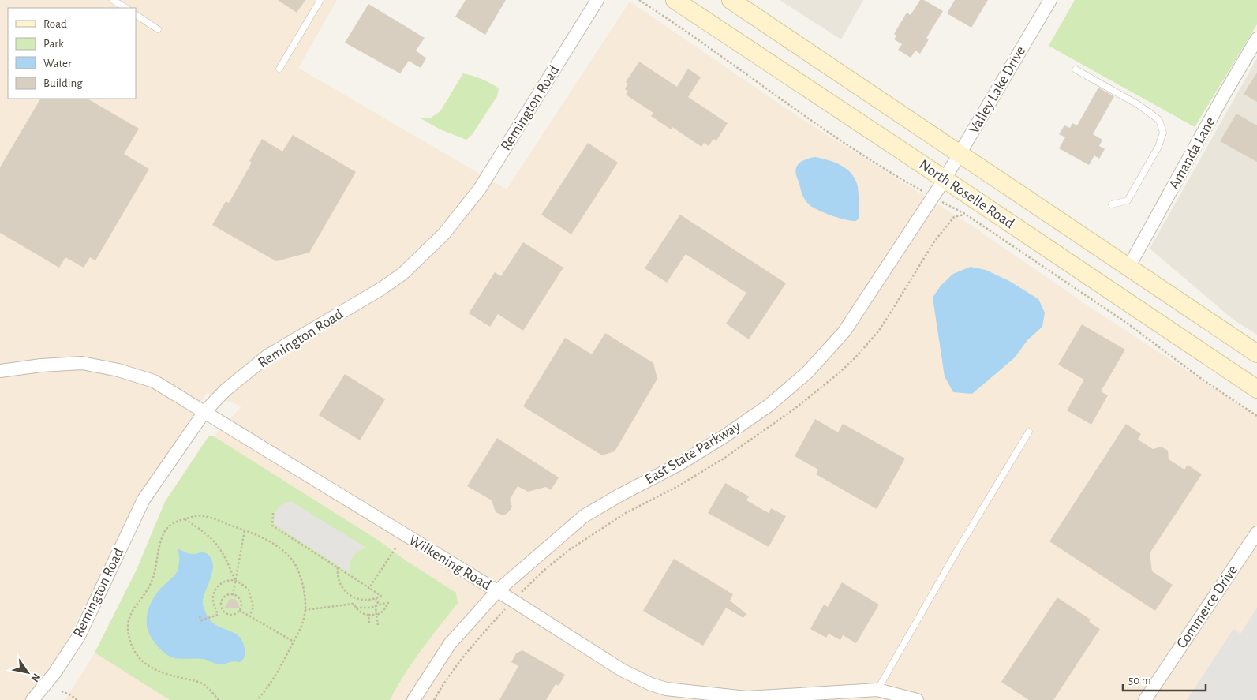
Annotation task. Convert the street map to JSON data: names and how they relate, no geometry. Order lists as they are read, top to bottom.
{
  "streets": {
    "main road": ["North Roselle Road"],
    "street": [
      "Valley Lake Drive",
      "Remington Road",
      "Amanda Lane",
      "East State Parkway",
      "Wilkening Road",
      "Commerce Drive"
    ]
  },
  "crossings": [
    ["Valley Lake Drive", "North Roselle Road"],
    ["Valley Lake Drive", "East State Parkway"],
    ["Remington Road", "Wilkening Road"],
    ["Amanda Lane", "North Roselle Road"],
    ["North Roselle Road", "East State Parkway"],
    ["East State Parkway", "Wilkening Road"]
  ],
  "legend": [
    "Road",
    "Park",
    "Water",
    "Building"
  ],
  "scale_bar": "50 m",
  "north": "bottom right"
}
